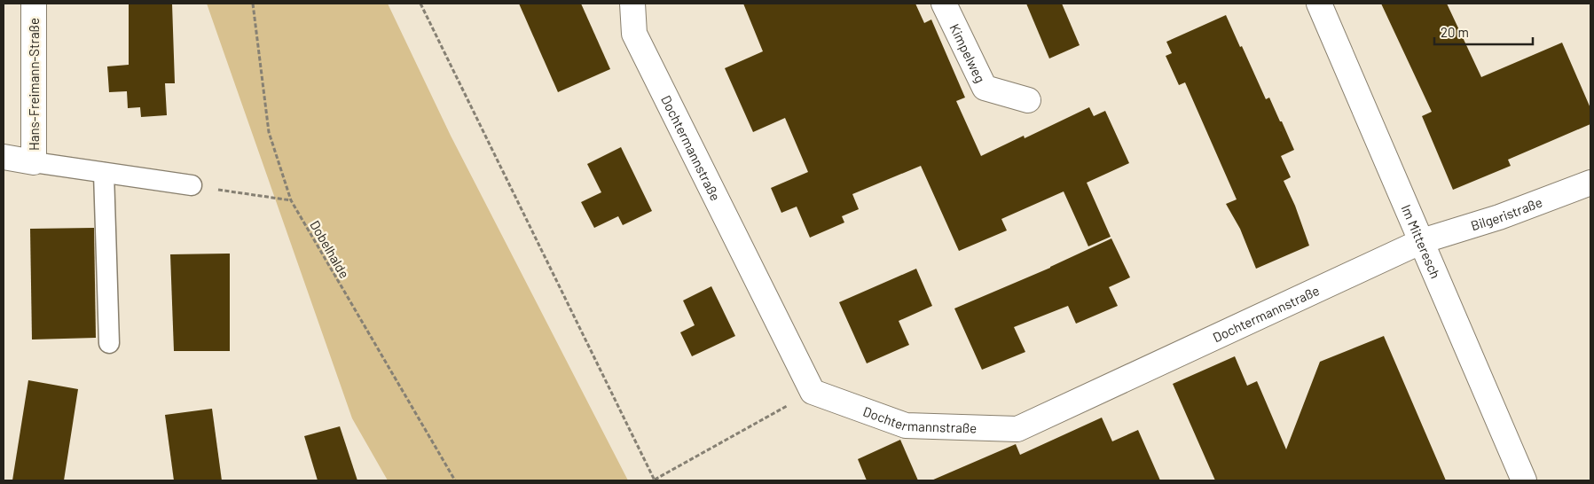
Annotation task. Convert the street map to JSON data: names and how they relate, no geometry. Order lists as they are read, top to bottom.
{
  "streets": {
    "street": [
      "Kimpelweg",
      "Hans-Freimann-Straße",
      "Dochtermannstraße",
      "Bilgeristraße",
      "Im Mitteresch"
    ],
    "path": ["Dobelhalde"]
  },
  "crossings": [
    ["Dochtermannstraße", "Bilgeristraße"],
    ["Dochtermannstraße", "Im Mitteresch"],
    ["Bilgeristraße", "Im Mitteresch"]
  ],
  "scale_bar": "20 m"
}
